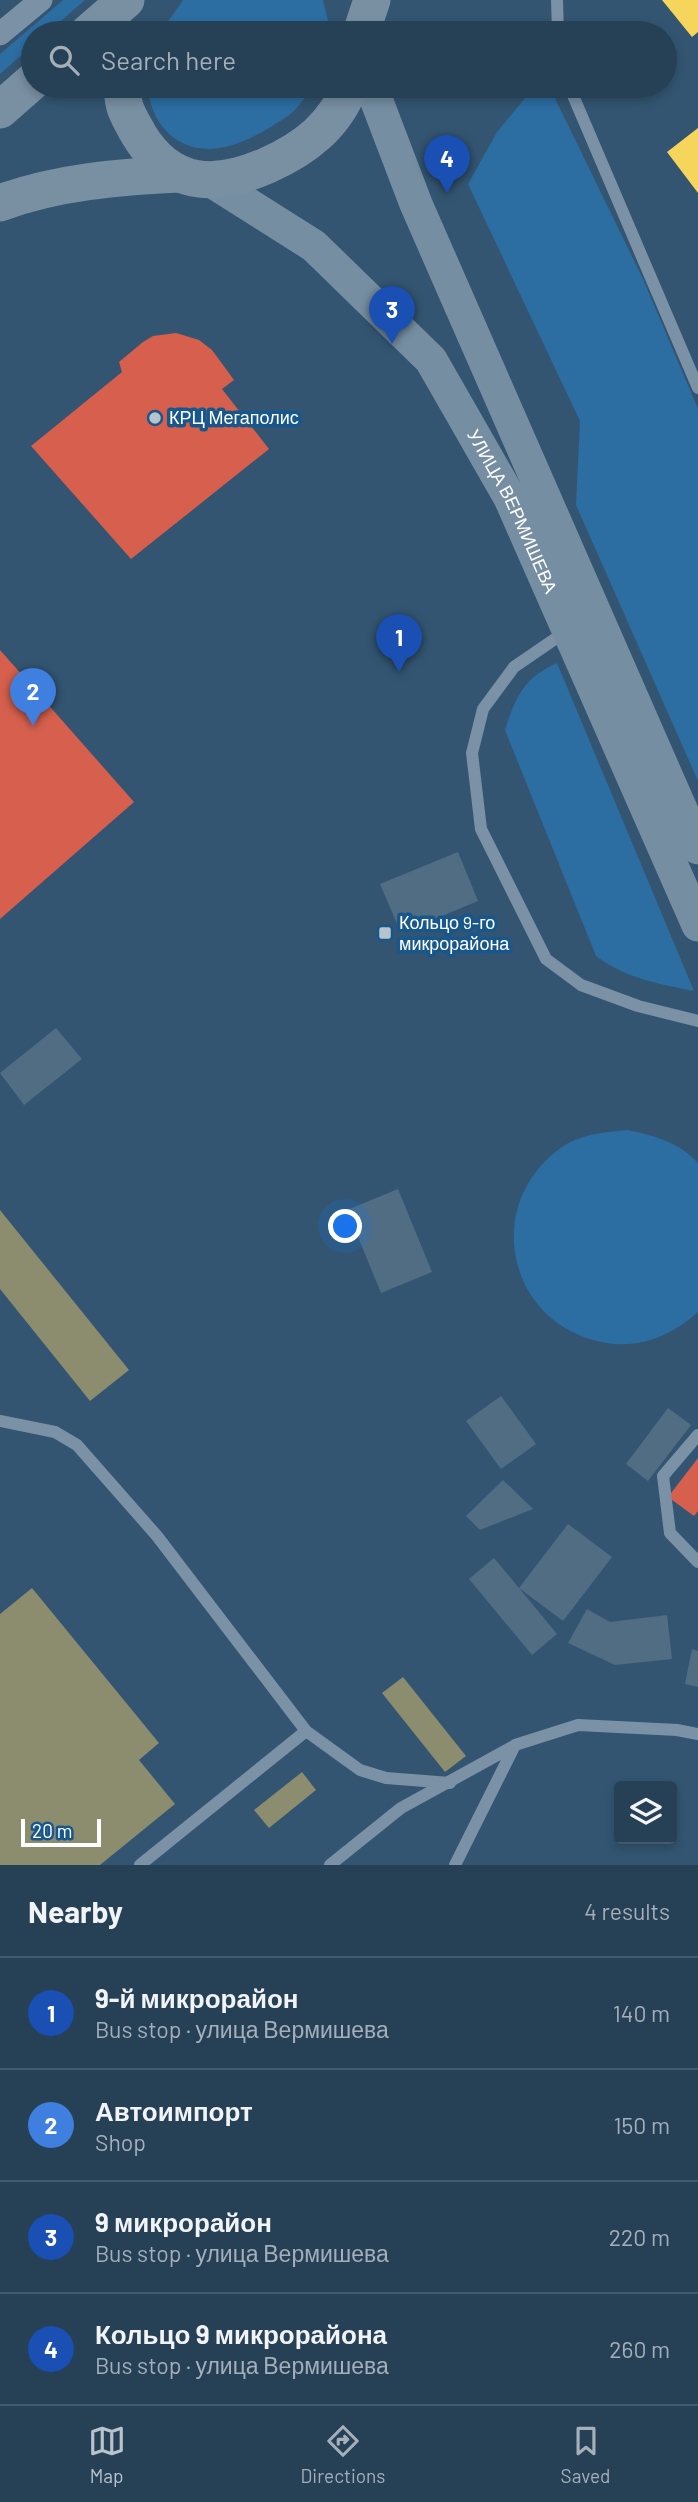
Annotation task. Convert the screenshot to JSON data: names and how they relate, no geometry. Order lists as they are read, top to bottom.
{
  "streets": {
    "main road": ["УЛИЦА ВЕРМИШЕВА"]
  },
  "places": {
    "other": ["КРЦ Мегаполис"],
    "transit": ["Кольцо 9-го микрорайона"]
  },
  "scale_bar": "20 m",
  "page": {
    "search": "Search here",
    "pins": [
      "4",
      "3",
      "1",
      "2"
    ],
    "scale": "20 m",
    "heading": ["Nearby", "4 results"],
    "list": [
      {
        "mark": "1",
        "name": "9-й микрорайон",
        "note": "Bus stop · улица Вермишева",
        "value": "140 m"
      },
      {
        "mark": "2",
        "name": "Автоимпорт",
        "note": "Shop",
        "value": "150 m"
      },
      {
        "mark": "3",
        "name": "9 микрорайон",
        "note": "Bus stop · улица Вермишева",
        "value": "220 m"
      },
      {
        "mark": "4",
        "name": "Кольцо 9 микрорайона",
        "note": "Bus stop · улица Вермишева",
        "value": "260 m"
      }
    ],
    "nav": ["Map", "Directions", "Saved"]
  }
}
